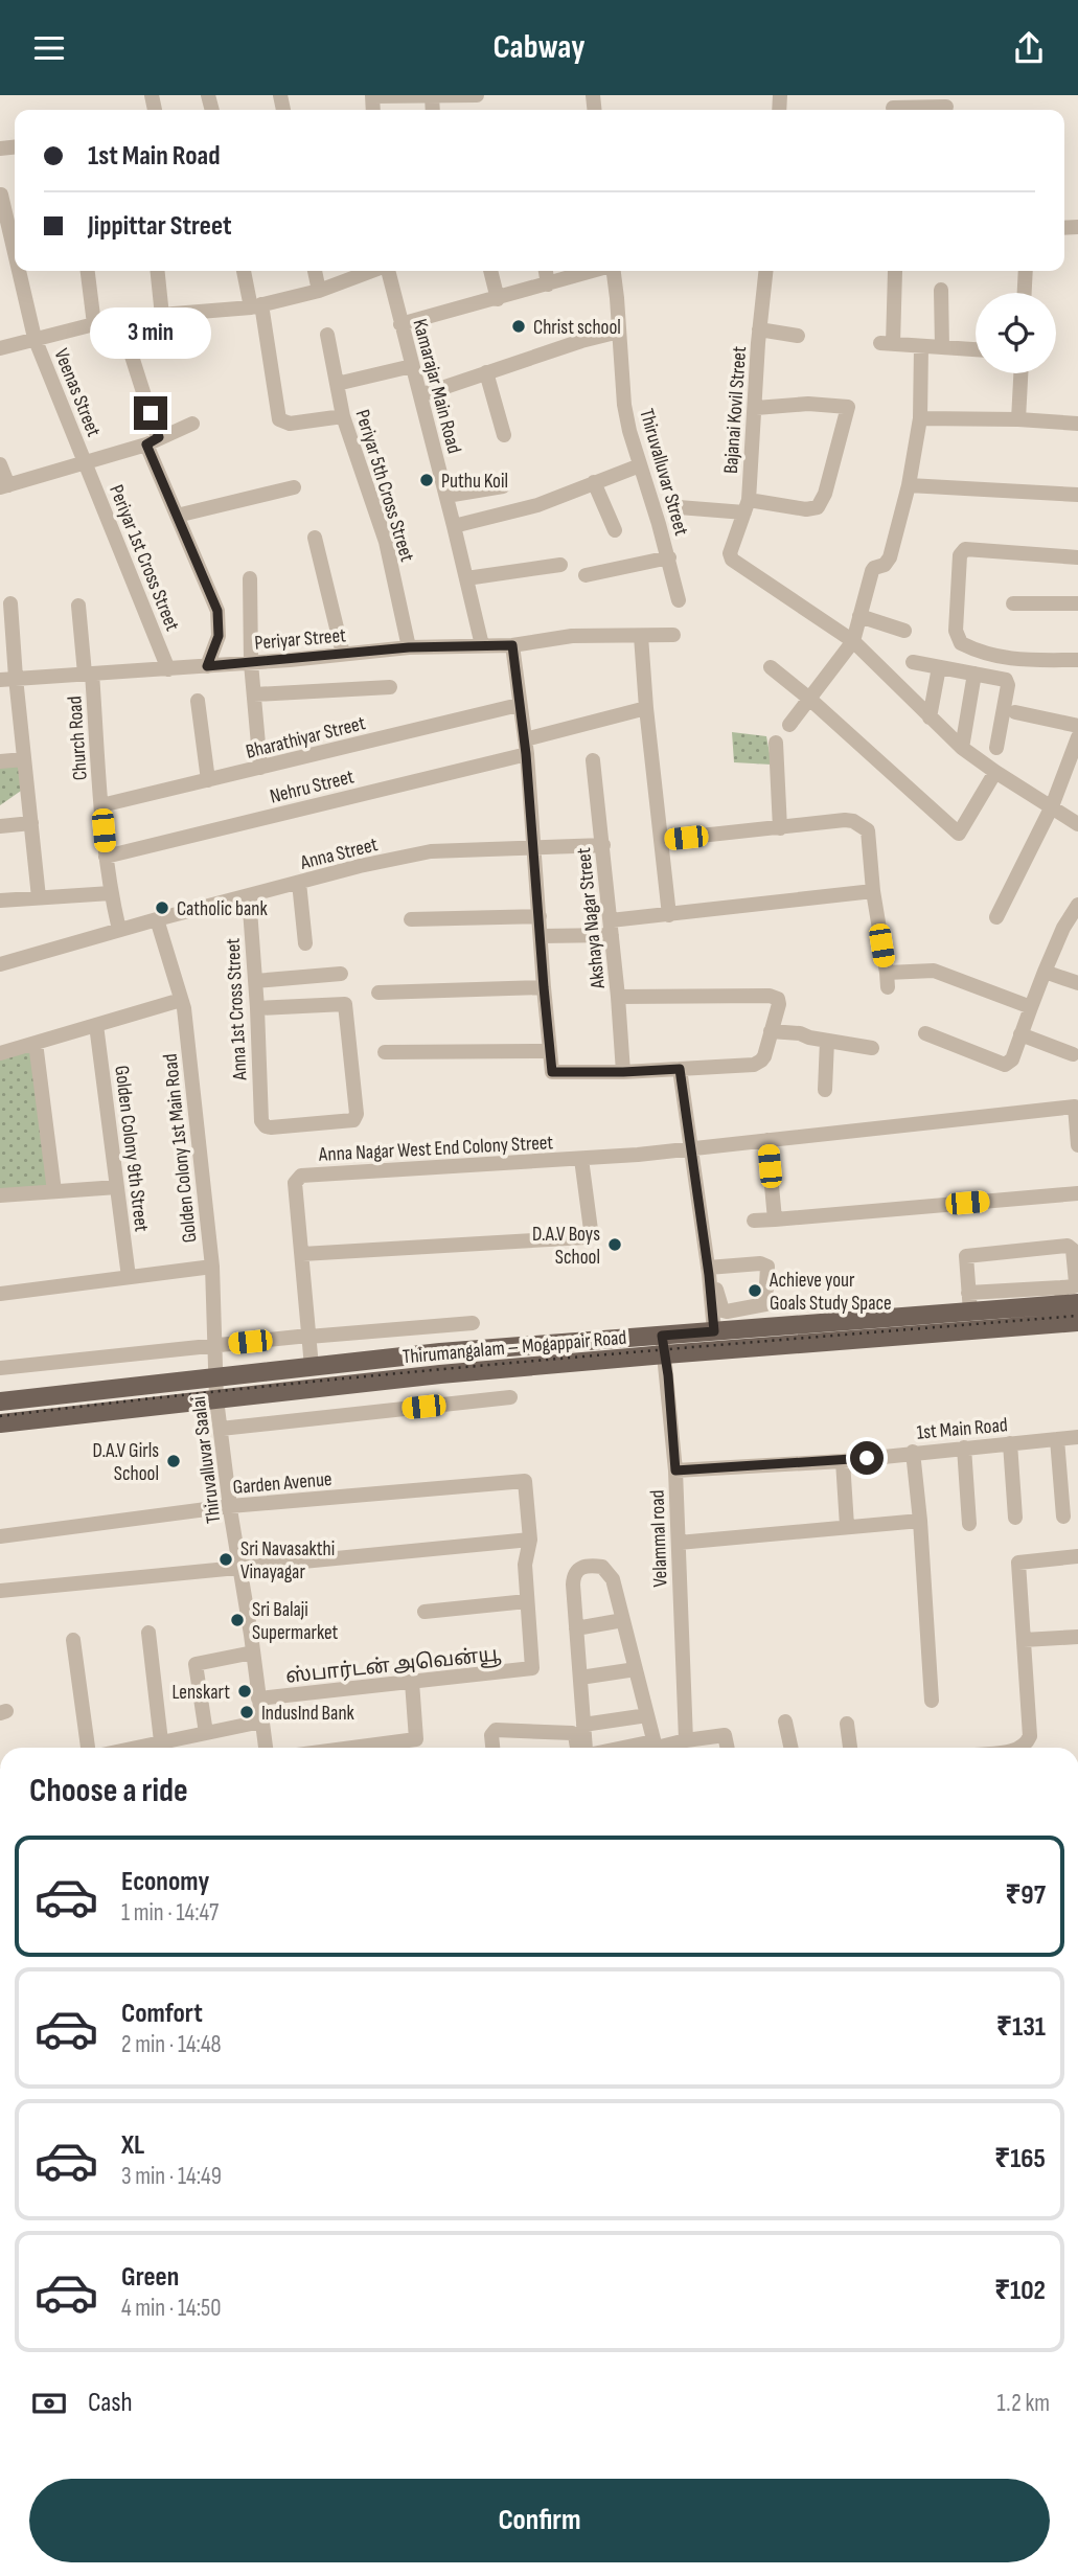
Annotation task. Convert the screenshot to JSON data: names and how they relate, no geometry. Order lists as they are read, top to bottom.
{
  "streets": {
    "main road": ["Thirumangalam – Mogappair Road"],
    "street": [
      "Kamarajar Main Road",
      "Veenas Street",
      "Bajanai Kovil Street",
      "Thiruvalluvar Street",
      "Periyar 5th Cross Street",
      "Periyar 1st Cross Street",
      "Periyar Street",
      "Bharathiyar Street",
      "Church Road",
      "Nehru Street",
      "Anna Street",
      "Akshaya Nagar Street",
      "Anna 1st Cross Street",
      "Anna Nagar West End Colony Street",
      "Golden Colony 9th Street",
      "Golden Colony 1st Main Road",
      "1st Main Road",
      "Thiruvalluvar Saalai",
      "Garden Avenue",
      "Velammal road",
      "ஸ்பார்டன் அவென்யூ"
    ]
  },
  "crossings": [
    ["Kamarajar Main Road", "Periyar Street"],
    ["Veenas Street", "Periyar 1st Cross Street"],
    ["Periyar 5th Cross Street", "Periyar Street"],
    ["Periyar 1st Cross Street", "Periyar Street"],
    ["Periyar Street", "Church Road"],
    ["Bharathiyar Street", "Church Road"],
    ["Church Road", "Nehru Street"],
    ["Church Road", "Anna Street"],
    ["Anna Street", "Akshaya Nagar Street"],
    ["Anna Street", "Anna 1st Cross Street"],
    ["Anna Street", "Golden Colony 1st Main Road"],
    ["Anna Nagar West End Colony Street", "Thirumangalam – Mogappair Road"],
    ["Golden Colony 1st Main Road", "Thirumangalam – Mogappair Road"],
    ["Golden Colony 1st Main Road", "Thiruvalluvar Saalai"],
    ["Thirumangalam – Mogappair Road", "Thiruvalluvar Saalai"],
    ["Thirumangalam – Mogappair Road", "Velammal road"],
    ["1st Main Road", "Velammal road"],
    ["Thiruvalluvar Saalai", "Garden Avenue"],
    ["Thiruvalluvar Saalai", "ஸ்பார்டன் அவென்யூ"]
  ],
  "places": [
    "Christ school",
    "Puthu Koil",
    "Catholic bank",
    "D.A.V Boys School",
    "Achieve your Goals Study Space",
    "D.A.V Girls School",
    "Sri Navasakthi Vinayagar",
    "Sri Balaji Supermarket",
    "Lenskart",
    "IndusInd Bank"
  ],
  "page": {
    "header": "Cabway",
    "banner": ["1st Main Road", "Jippittar Street"],
    "bubble": "3 min",
    "heading": "Choose a ride",
    "list": [
      {
        "name": "Economy",
        "note": "1 min · 14:47",
        "value": "₹97"
      },
      {
        "name": "Comfort",
        "note": "2 min · 14:48",
        "value": "₹131"
      },
      {
        "name": "XL",
        "note": "3 min · 14:49",
        "value": "₹165"
      },
      {
        "name": "Green",
        "note": "4 min · 14:50",
        "value": "₹102"
      }
    ],
    "pay": ["Cash", "1.2 km"],
    "buttons": "Confirm"
  }
}
